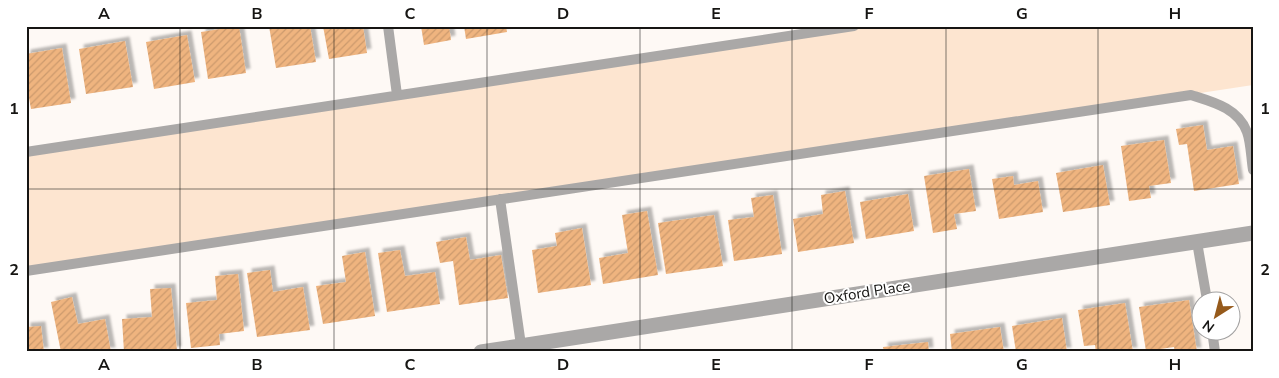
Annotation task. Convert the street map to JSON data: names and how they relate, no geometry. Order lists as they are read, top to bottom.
{
  "streets": {
    "street": ["Oxford Place"]
  },
  "north": "bottom left",
  "grid": {
    "columns": [
      "A",
      "B",
      "C",
      "D",
      "E",
      "F",
      "G",
      "H"
    ],
    "rows": ["1", "2"]
  }
}
